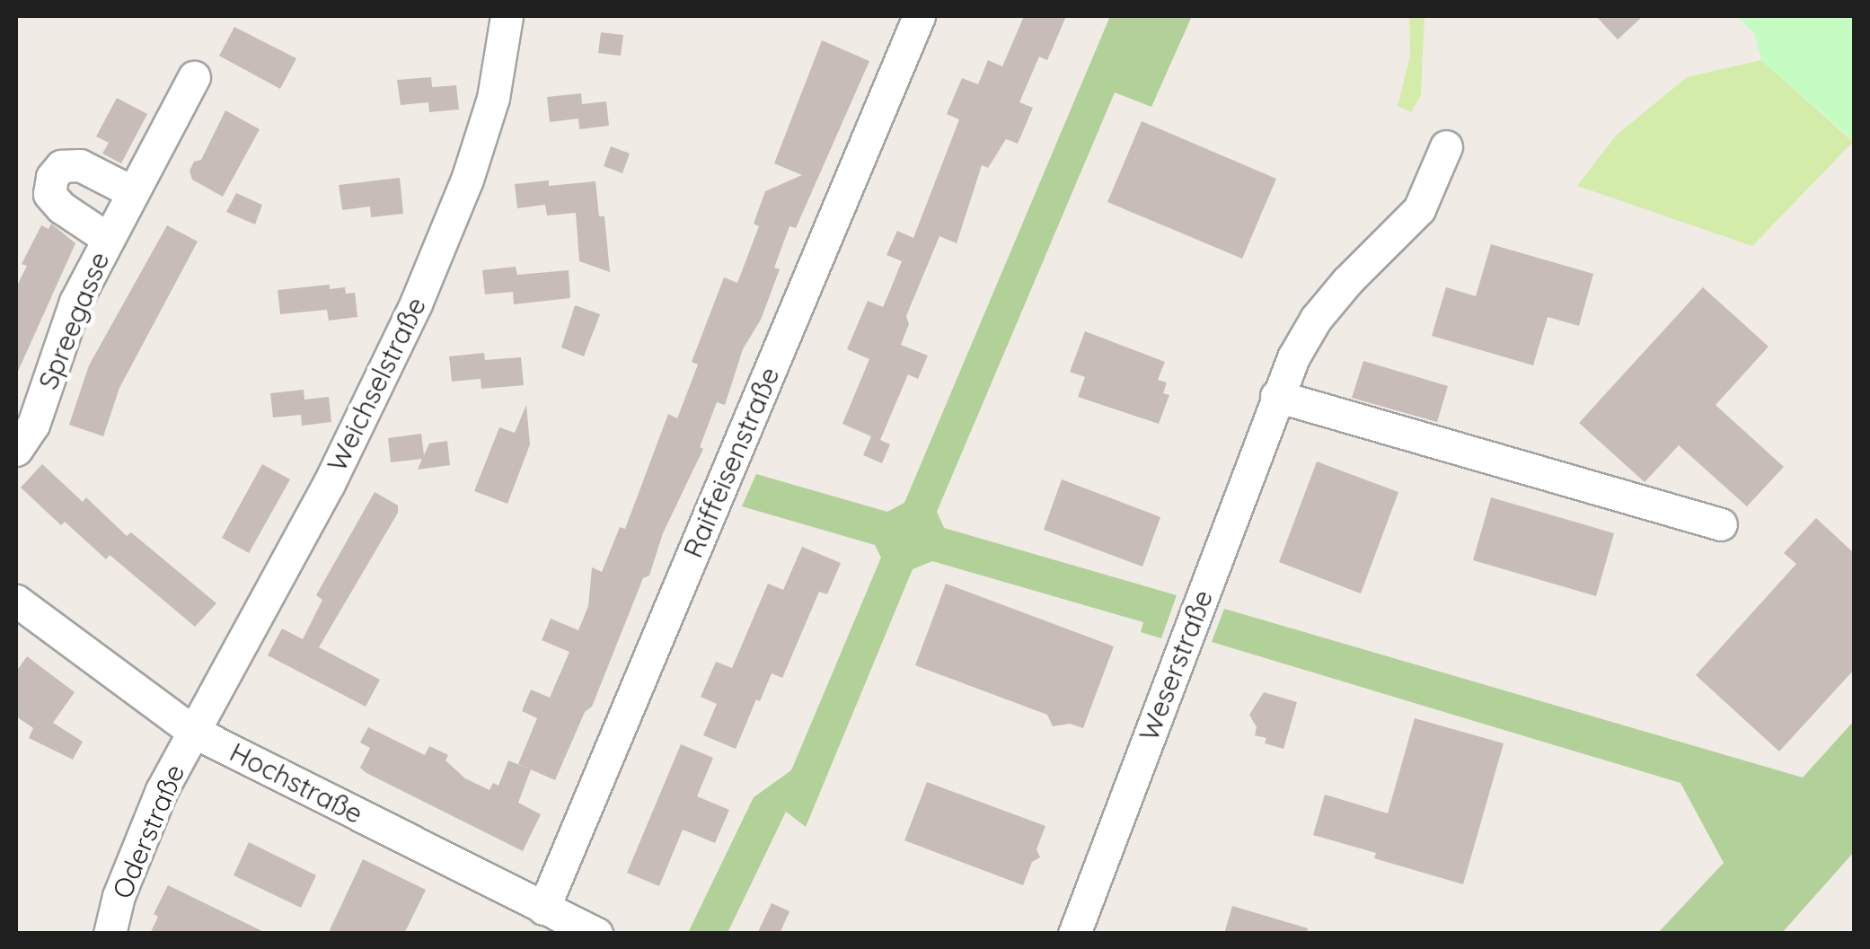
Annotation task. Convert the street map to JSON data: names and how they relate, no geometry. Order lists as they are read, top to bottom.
{
  "streets": {
    "street": [
      "Spreegasse",
      "Weichselstraße",
      "Raiffeisenstraße",
      "Weserstraße",
      "Hochstraße",
      "Oderstraße"
    ]
  },
  "crossings": [
    ["Weichselstraße", "Hochstraße"],
    ["Weichselstraße", "Oderstraße"],
    ["Raiffeisenstraße", "Hochstraße"],
    ["Hochstraße", "Oderstraße"]
  ]
}
